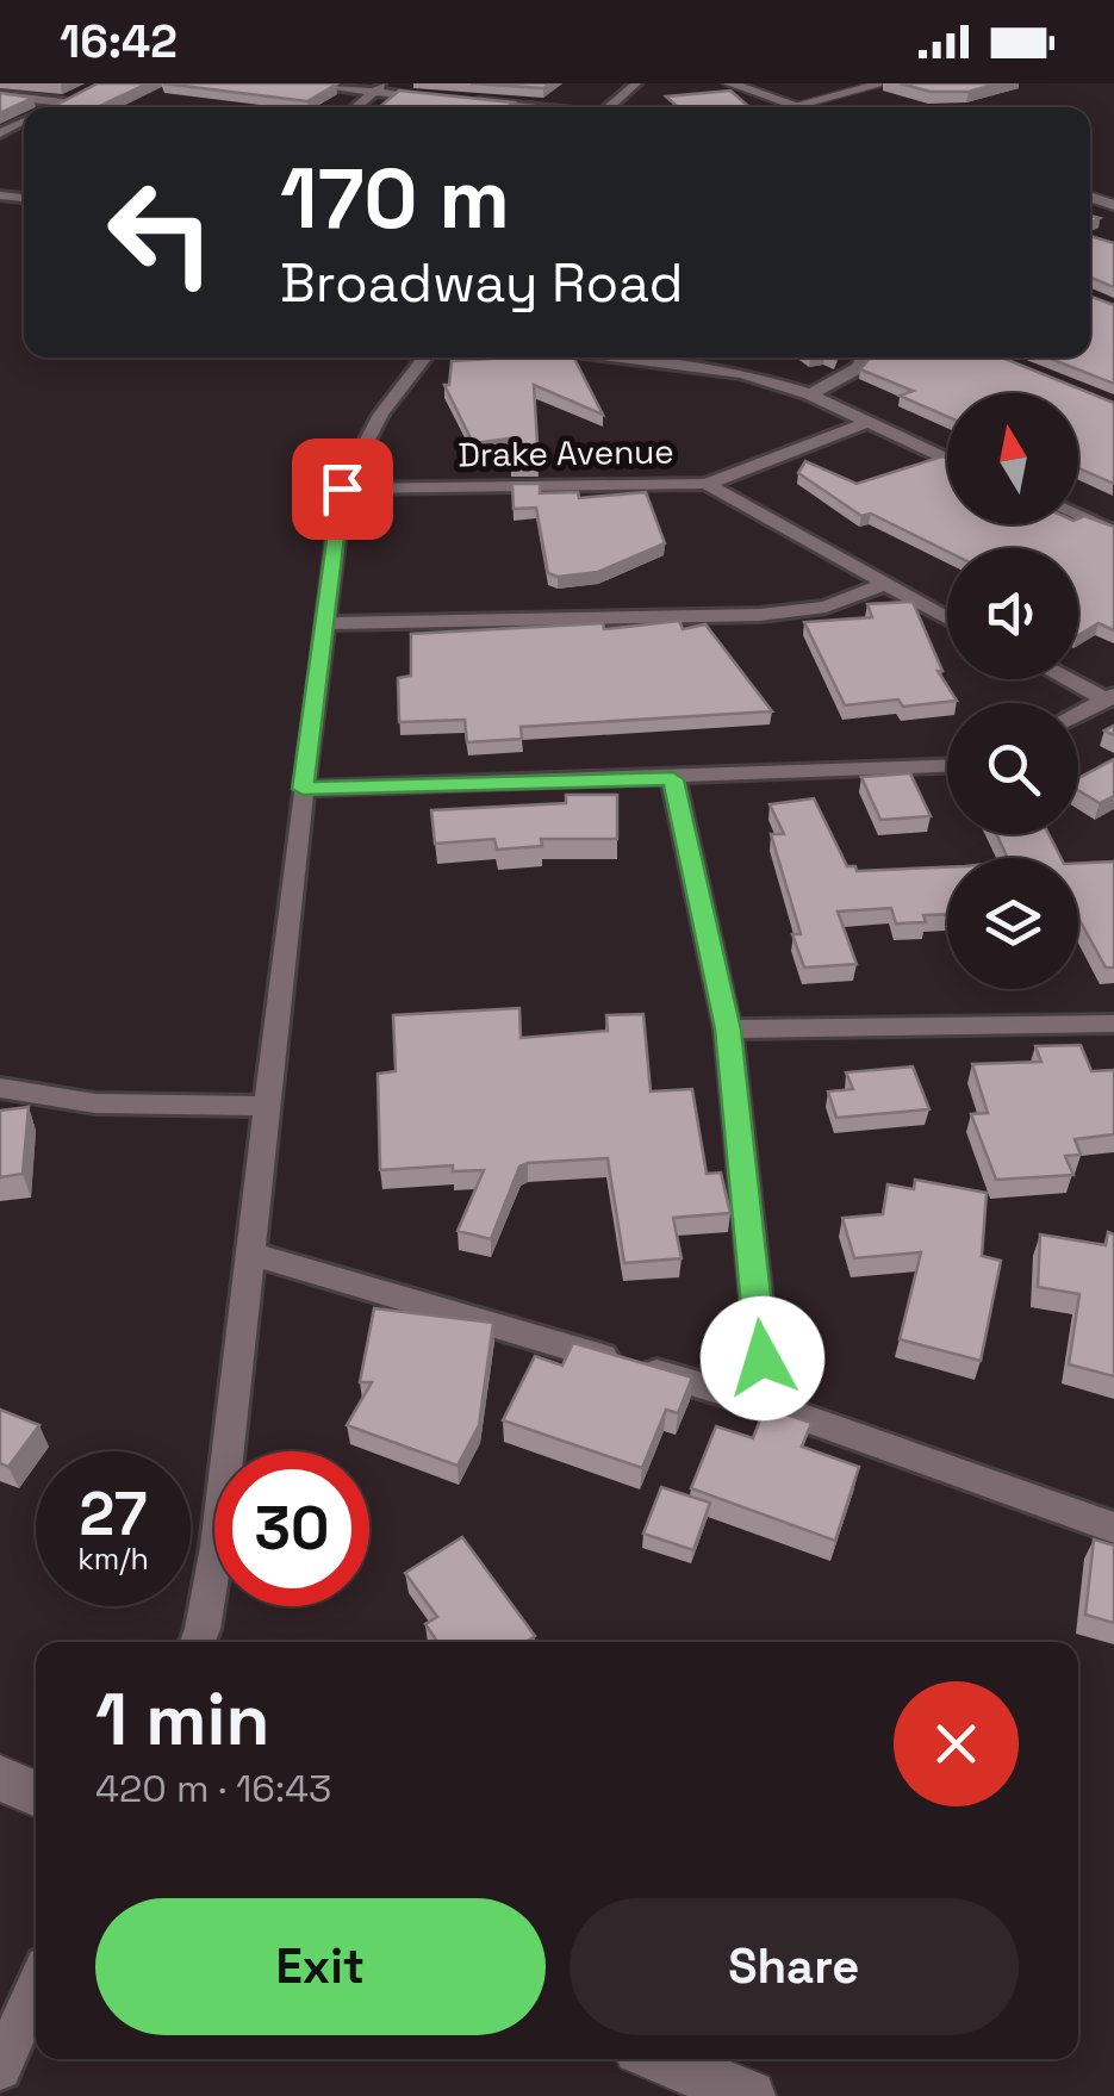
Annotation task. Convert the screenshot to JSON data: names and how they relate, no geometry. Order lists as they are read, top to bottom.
{
  "streets": {
    "street": ["Drake Avenue"]
  },
  "north": "top",
  "page": {
    "status": "16:42",
    "turn": ["170 m", "Broadway Road"],
    "speed": "27 km/h",
    "limit": "30",
    "heading": ["1 min", "420 m · 16:43"],
    "buttons": ["Exit", "Share"]
  }
}
